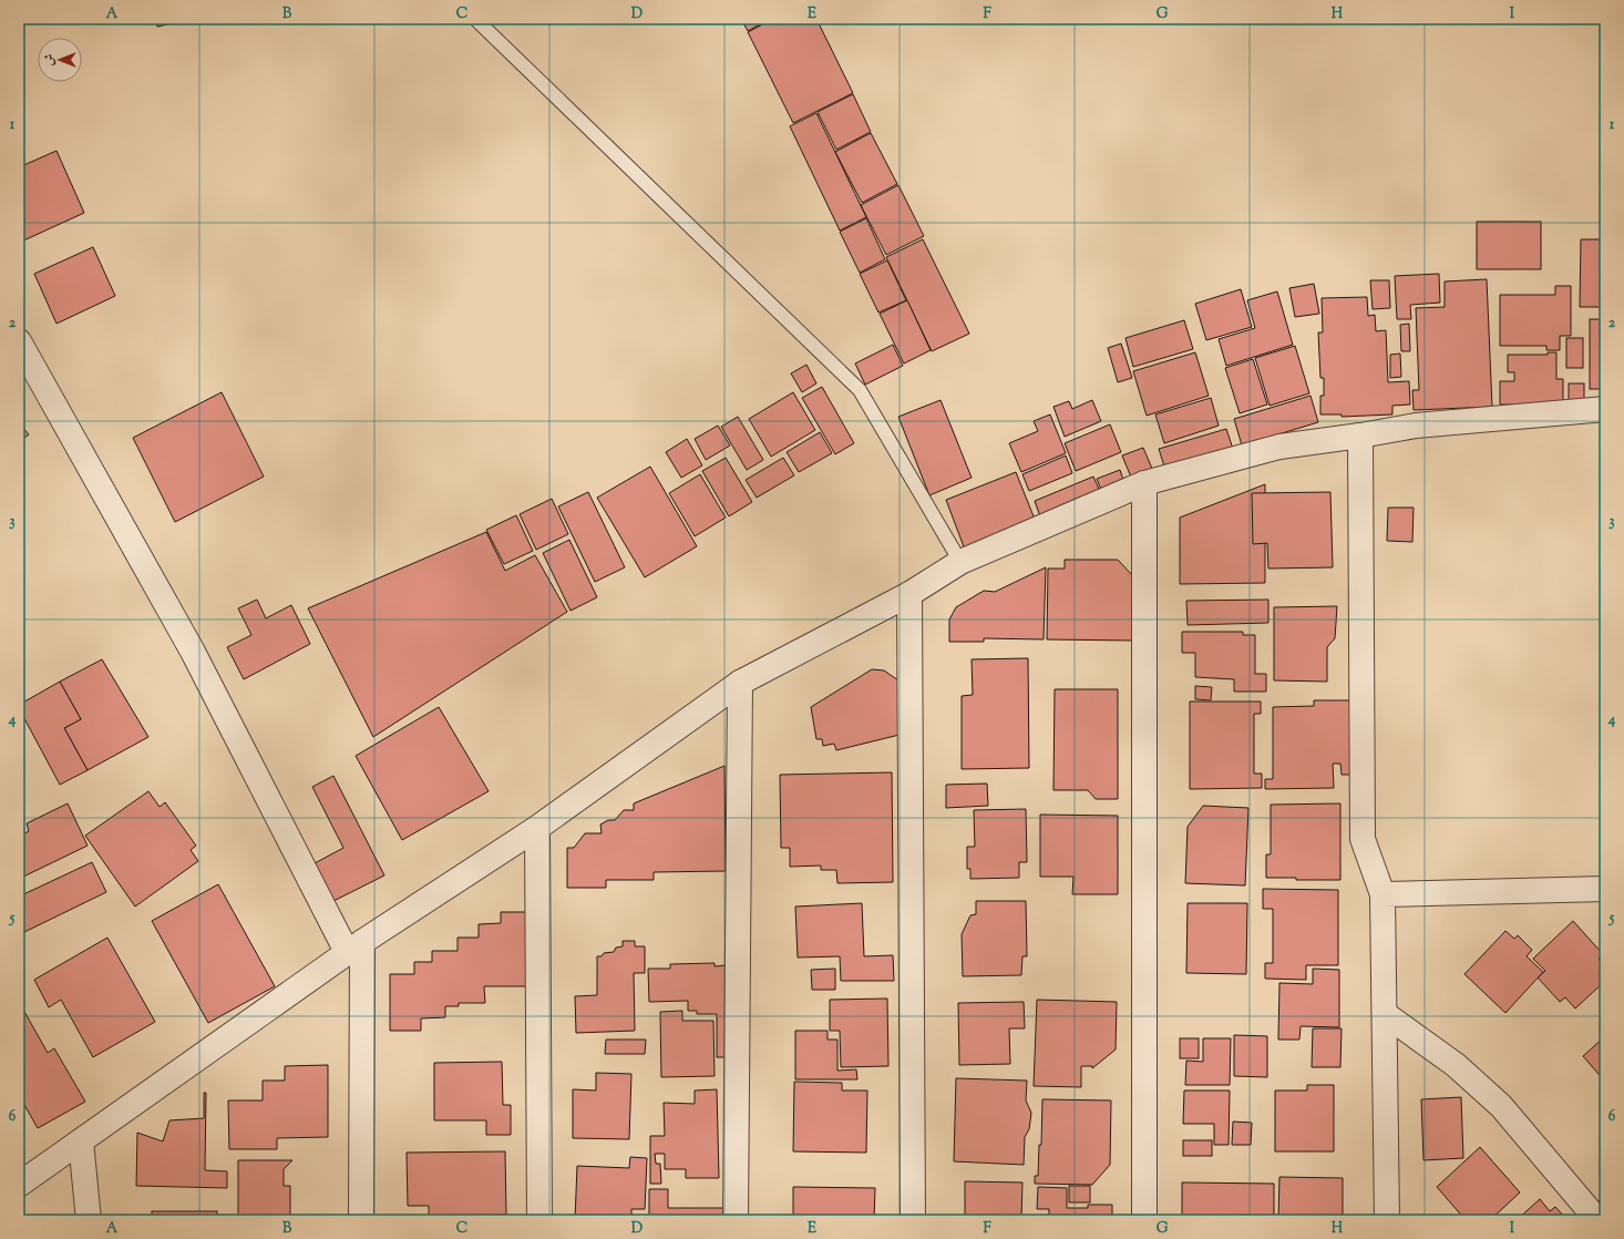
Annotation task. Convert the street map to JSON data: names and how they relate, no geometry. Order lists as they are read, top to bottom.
{
  "north": "left",
  "grid": {
    "columns": [
      "A",
      "B",
      "C",
      "D",
      "E",
      "F",
      "G",
      "H",
      "I"
    ],
    "rows": [
      "1",
      "2",
      "3",
      "4",
      "5",
      "6"
    ]
  }
}
